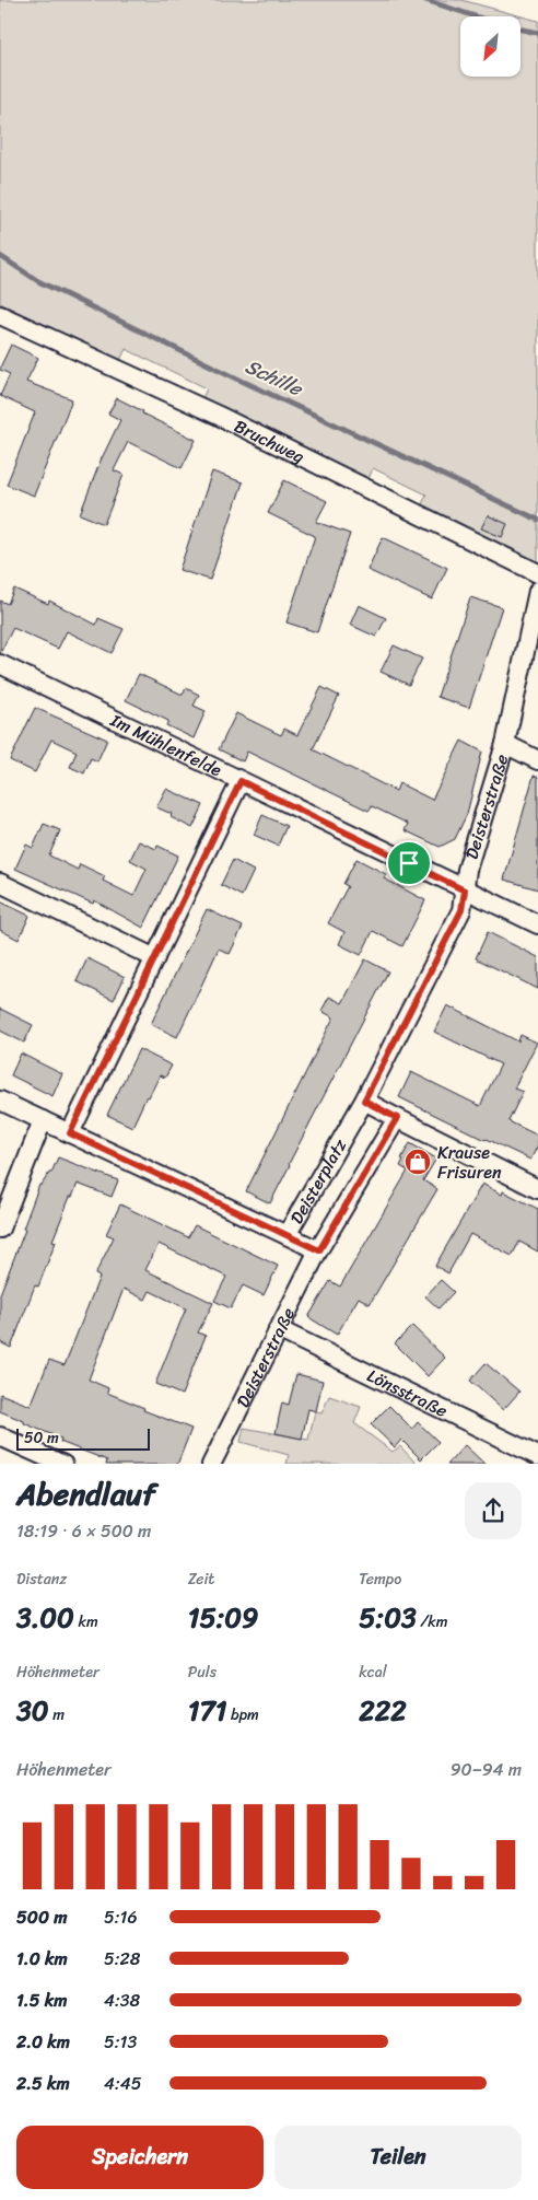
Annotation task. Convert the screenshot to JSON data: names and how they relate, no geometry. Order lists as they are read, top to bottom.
{
  "streets": {
    "street": [
      "Bruchweg",
      "Im Mühlenfelde",
      "Deisterstraße",
      "Deisterplatz",
      "Lönsstraße"
    ]
  },
  "crossings": [
    ["Im Mühlenfelde", "Deisterstraße"],
    ["Deisterstraße", "Deisterplatz"],
    ["Deisterstraße", "Lönsstraße"]
  ],
  "water": ["Schille"],
  "places": {
    "shop": ["Krause Frisuren"]
  },
  "scale_bar": "50 m",
  "north": "bottom left",
  "page": {
    "scale": "50 m",
    "heading": ["Abendlauf", "18:19 · 6 × 500 m"],
    "stats": [
      ["Distanz", "3.00 km"],
      ["Zeit", "15:09"],
      ["Tempo", "5:03 /km"],
      ["Höhenmeter", "30 m"],
      ["Puls", "171 bpm"],
      ["kcal", "222"]
    ],
    "chart": ["Höhenmeter", "90–94 m"],
    "list": [
      {
        "name": "500 m",
        "note": "5:16"
      },
      {
        "name": "1.0 km",
        "note": "5:28"
      },
      {
        "name": "1.5 km",
        "note": "4:38"
      },
      {
        "name": "2.0 km",
        "note": "5:13"
      },
      {
        "name": "2.5 km",
        "note": "4:45"
      }
    ],
    "buttons": ["Speichern", "Teilen"]
  }
}
